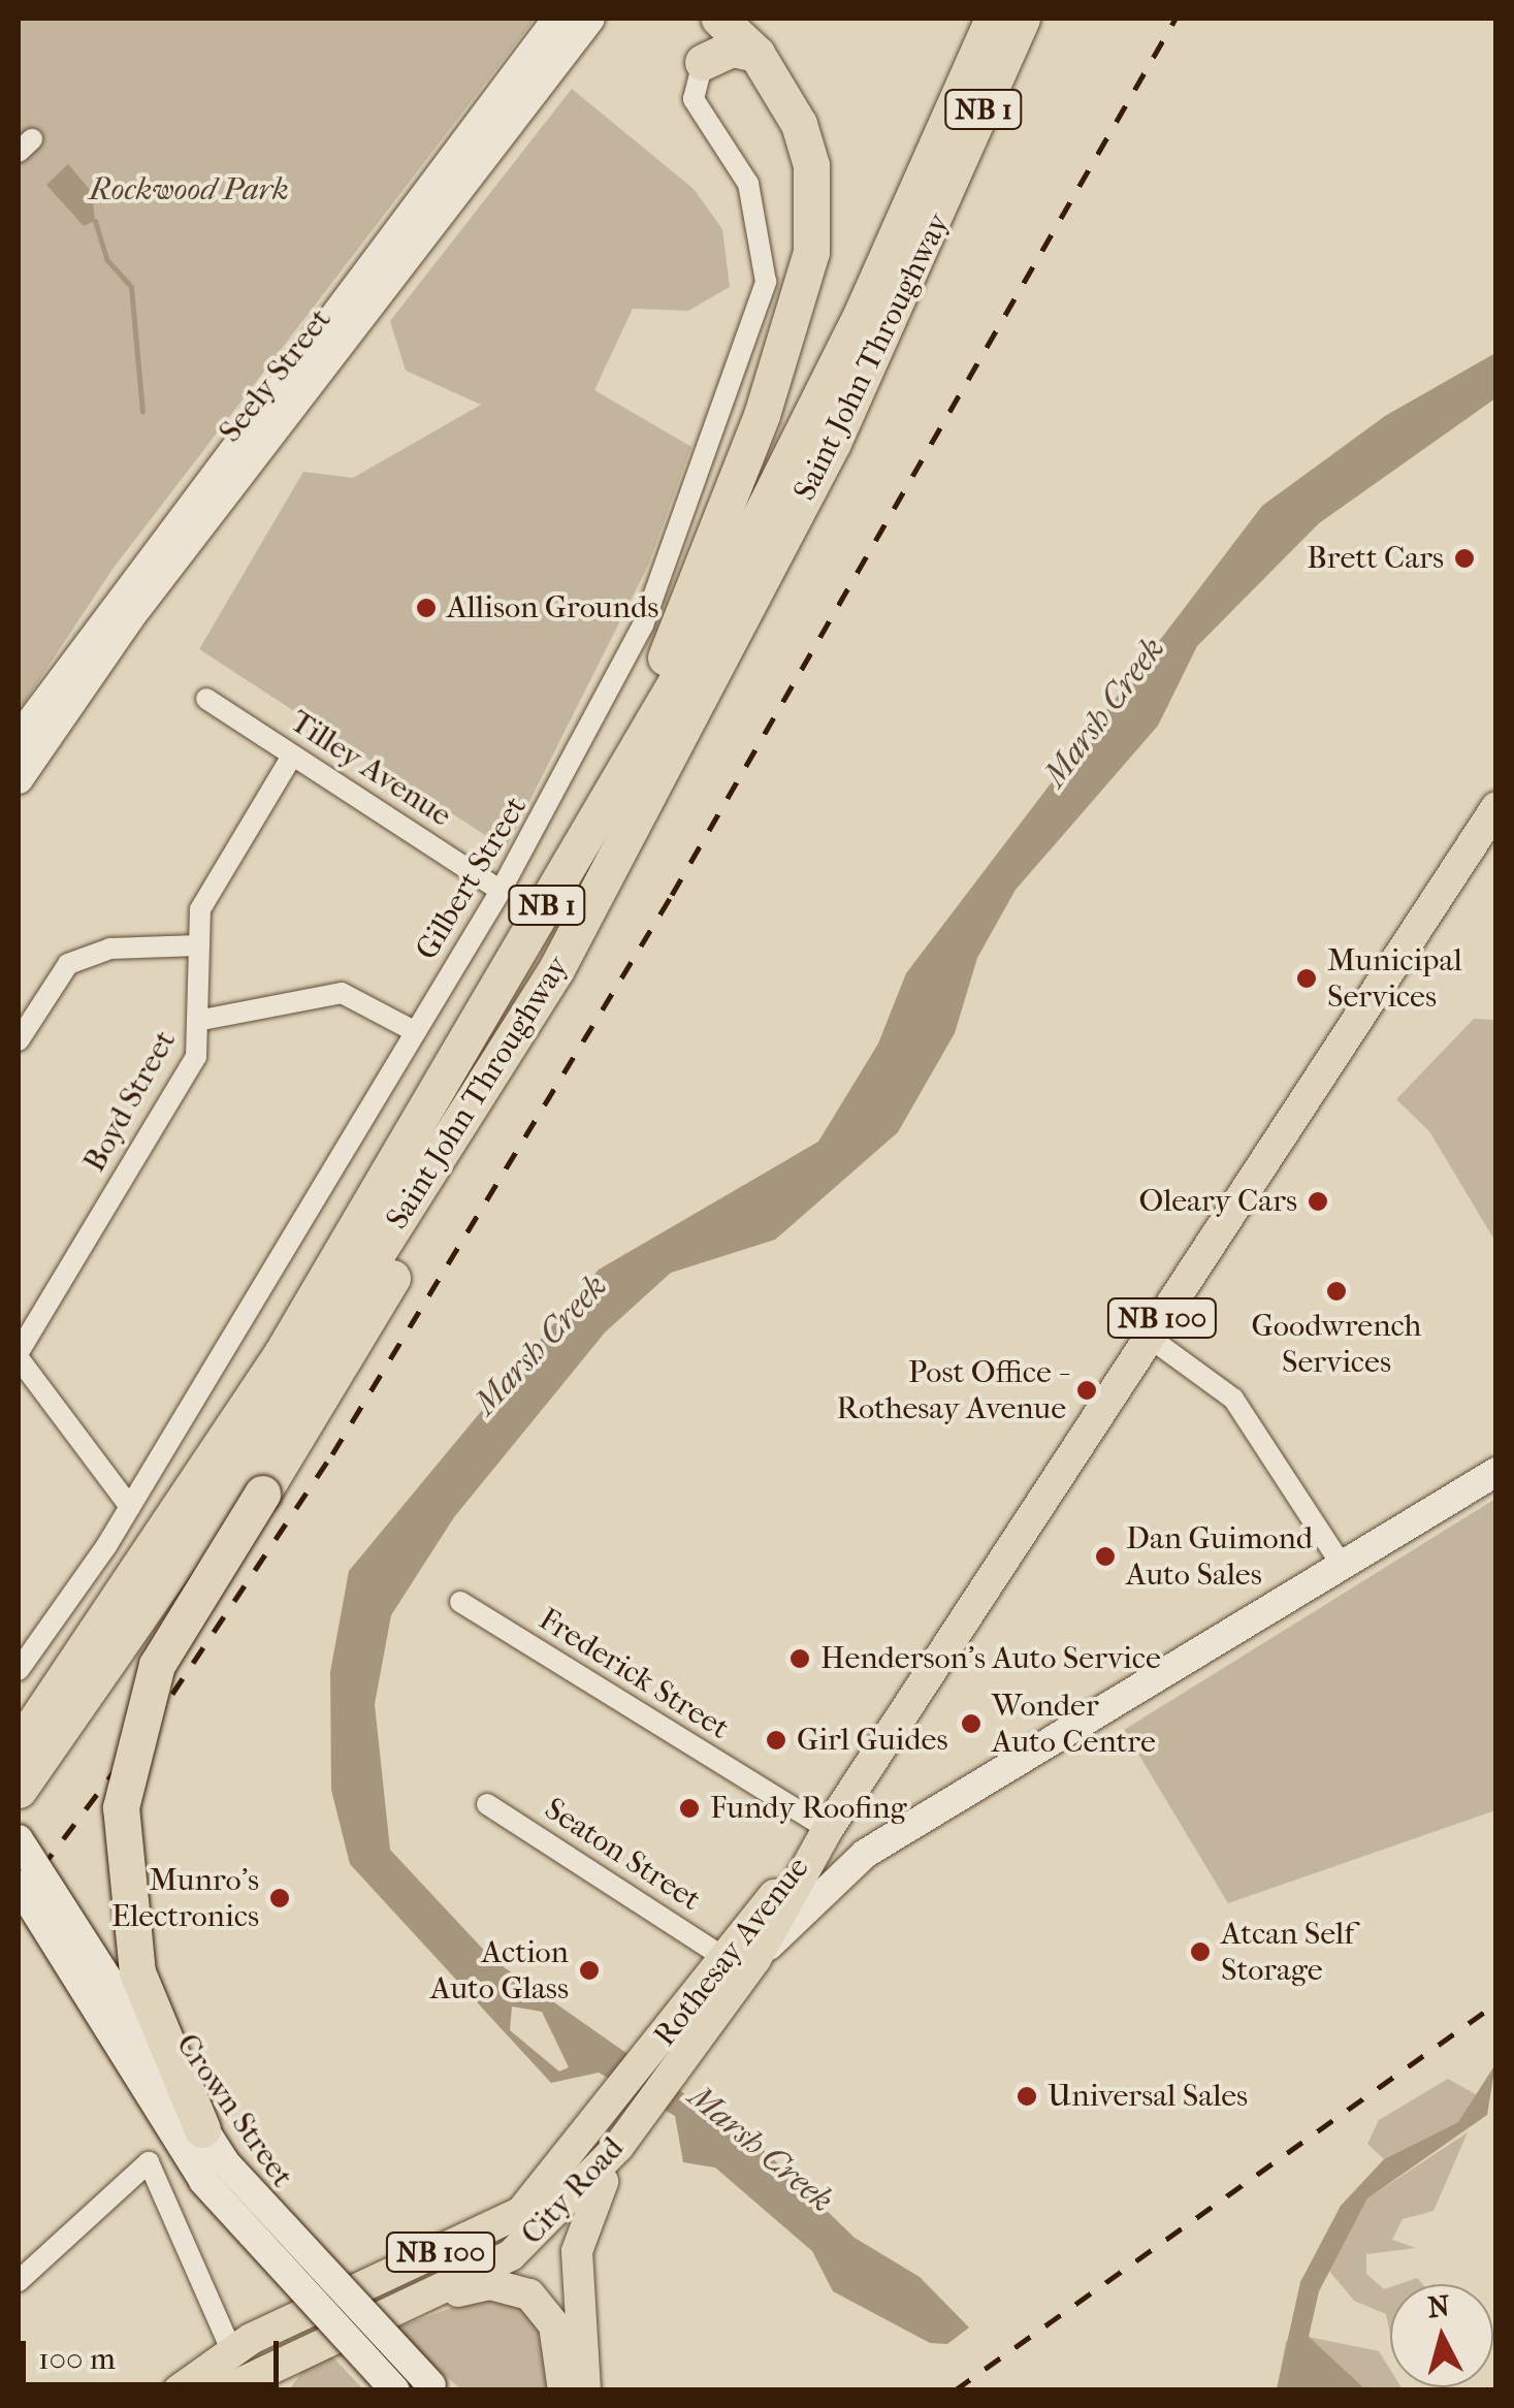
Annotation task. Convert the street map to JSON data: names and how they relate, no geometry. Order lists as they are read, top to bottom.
{
  "streets": {
    "highway": ["NB 1", "Saint John Throughway"],
    "main road": [
      "Seely Street",
      "NB 100",
      "Rothesay Avenue",
      "Crown Street",
      "City Road"
    ],
    "street": [
      "Tilley Avenue",
      "Gilbert Street",
      "Boyd Street",
      "Frederick Street",
      "Seaton Street"
    ]
  },
  "crossings": [
    ["Tilley Avenue", "Gilbert Street"],
    ["Tilley Avenue", "Boyd Street"],
    ["NB 100", "Frederick Street"],
    ["NB 100", "Rothesay Avenue"],
    ["Frederick Street", "Rothesay Avenue"],
    ["Seaton Street", "Rothesay Avenue"],
    ["Rothesay Avenue", "City Road"]
  ],
  "water": ["Marsh Creek"],
  "parks": ["Rockwood Park"],
  "places": [
    "Brett Cars",
    "Allison Grounds",
    "Municipal Services",
    "Oleary Cars",
    "Goodwrench Services",
    "Post Office - Rothesay Avenue",
    "Dan Guimond Auto Sales",
    "Henderson's Auto Service",
    "Wonder Auto Centre",
    "Girl Guides",
    "Fundy Roofing",
    "Munro's Electronics",
    "Atcan Self Storage",
    "Action Auto Glass",
    "Universal Sales"
  ],
  "scale_bar": "100 m",
  "north": "top"
}
